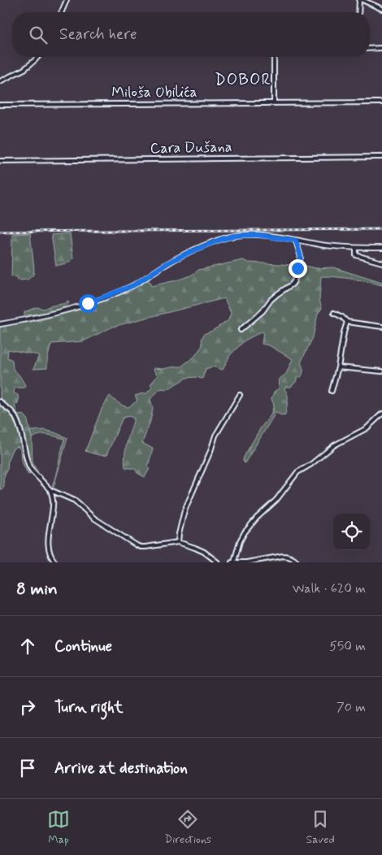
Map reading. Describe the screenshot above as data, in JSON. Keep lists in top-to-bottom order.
{
  "streets": {
    "street": ["Miloša Obilića", "Cara Dušana"]
  },
  "districts": ["DOBOR"],
  "page": {
    "search": "Search here",
    "heading": ["8 min", "Walk · 620 m"],
    "list": [
      ["Continue", "550 m"],
      ["Turn right", "70 m"],
      "Arrive at destination"
    ],
    "nav": ["Map", "Directions", "Saved"]
  }
}
